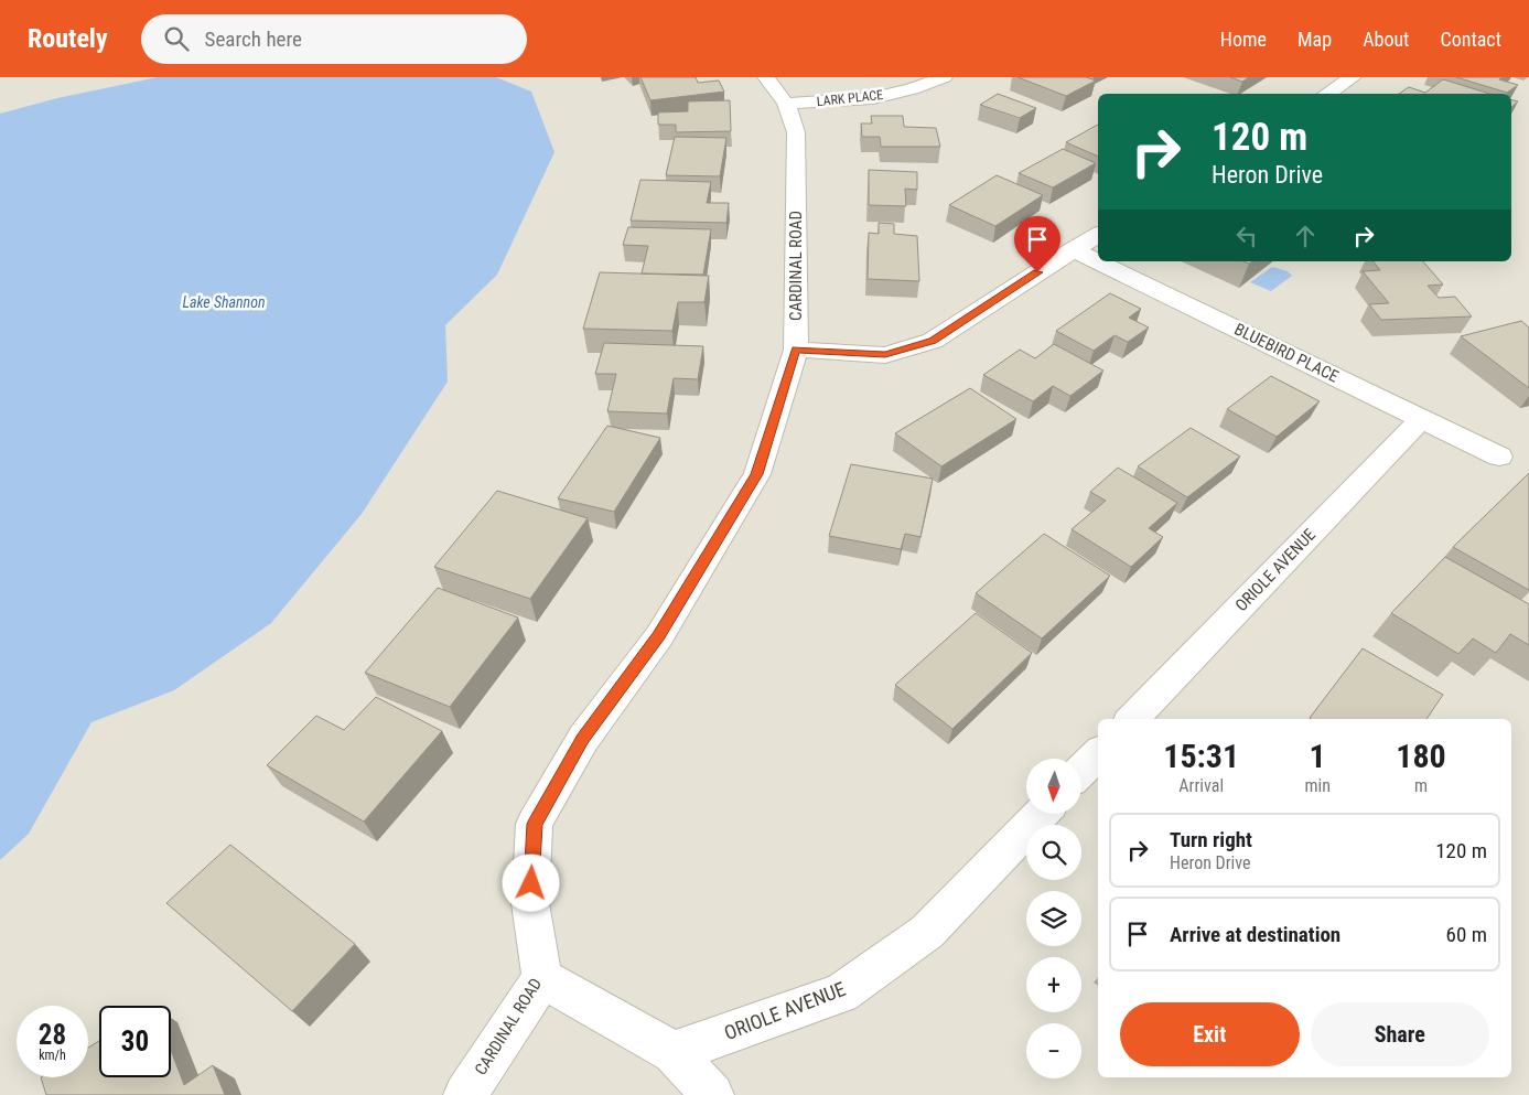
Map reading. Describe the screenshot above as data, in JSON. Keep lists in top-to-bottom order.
{
  "streets": {
    "street": [
      "LARK PLACE",
      "CARDINAL ROAD",
      "BLUEBIRD PLACE",
      "ORIOLE AVENUE"
    ]
  },
  "crossings": [
    ["LARK PLACE", "CARDINAL ROAD"],
    ["BLUEBIRD PLACE", "ORIOLE AVENUE"]
  ],
  "water": ["Lake Shannon"],
  "north": "bottom",
  "page": {
    "header": "Routely",
    "search": "Search here",
    "nav": [
      "Home",
      "Map",
      "About",
      "Contact"
    ],
    "turn": ["120 m", "Heron Drive"],
    "eta": [
      "15:31",
      "Arrival",
      "1",
      "min",
      "180",
      "m"
    ],
    "map_buttons": ["+", "−"],
    "list": [
      {
        "name": "Turn right",
        "note": "Heron Drive",
        "value": "120 m"
      },
      {
        "name": "Arrive at destination",
        "value": "60 m"
      }
    ],
    "buttons": ["Exit", "Share"],
    "speed": "28 km/h",
    "limit": "30"
  }
}
